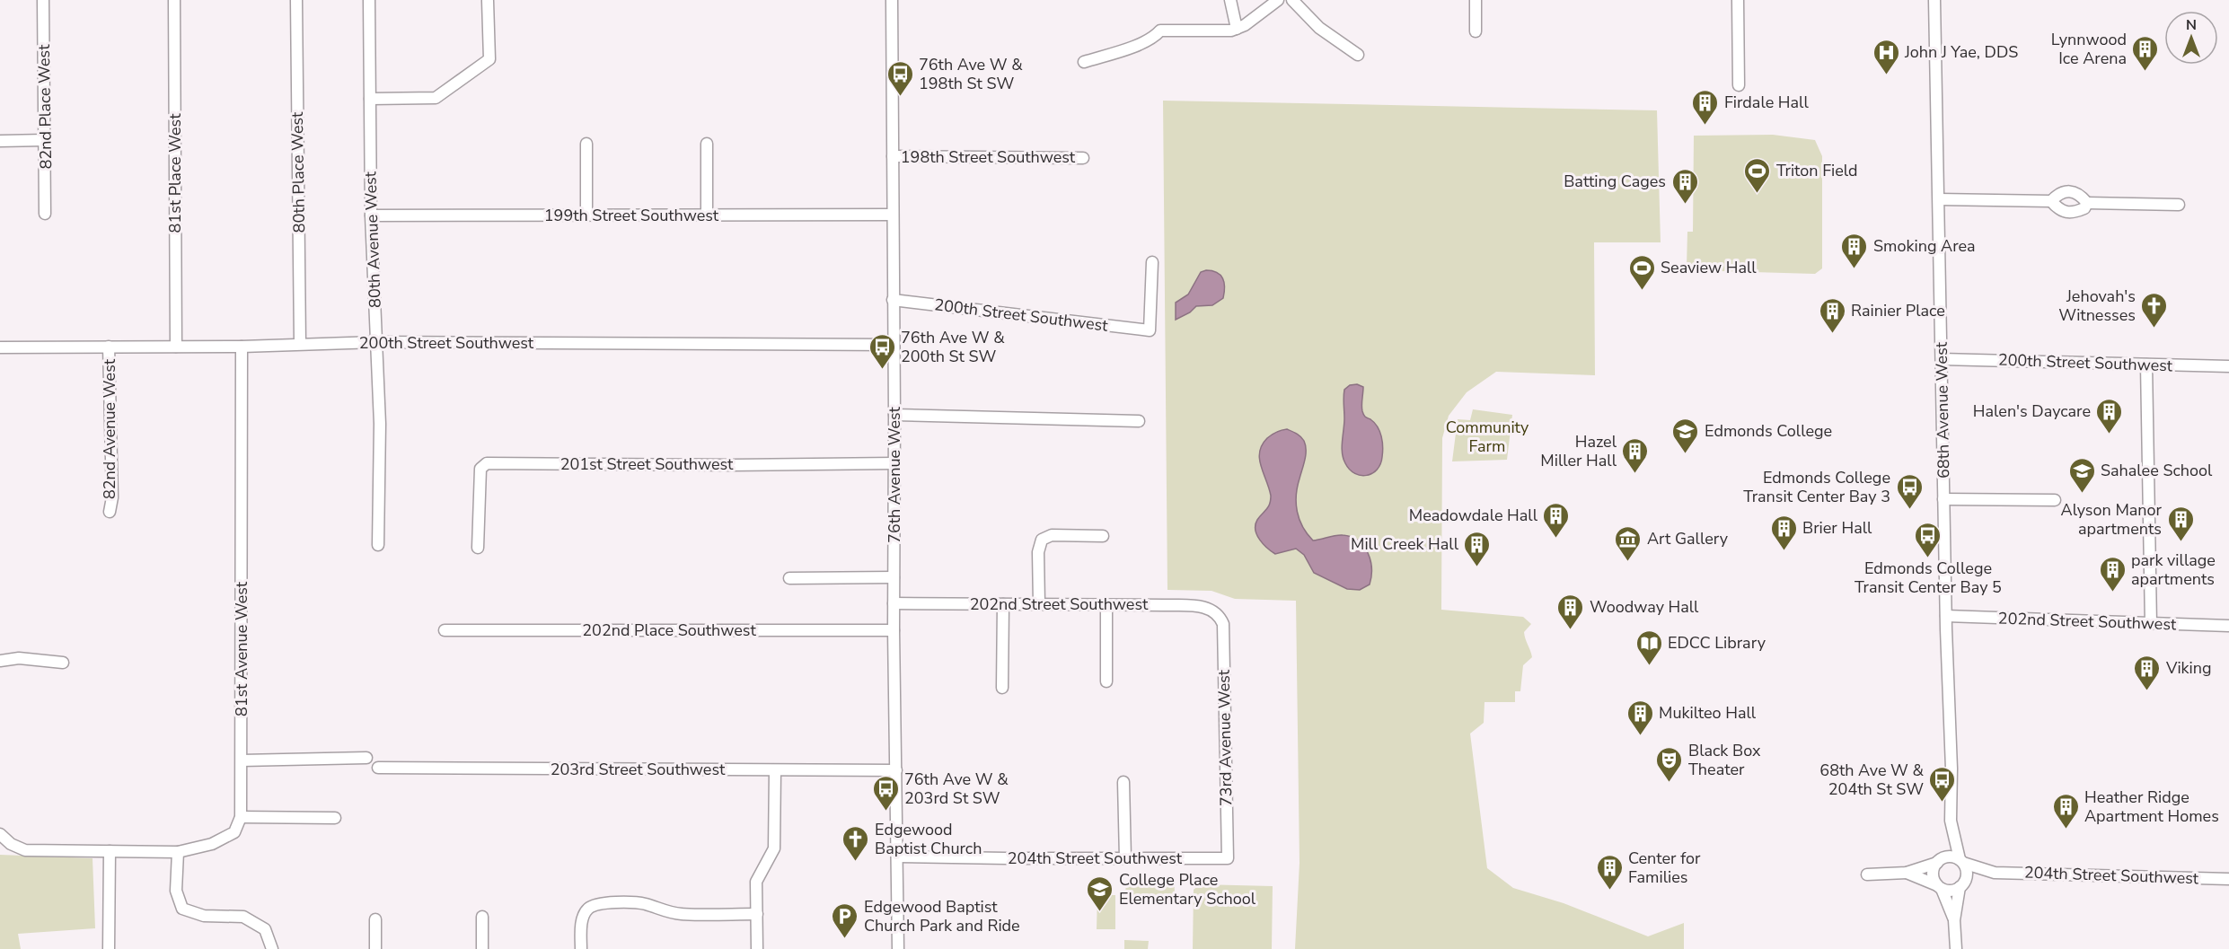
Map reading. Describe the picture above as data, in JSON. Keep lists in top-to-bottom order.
{
  "streets": {
    "street": [
      "82nd Place West",
      "198th Street Southwest",
      "80th Place West",
      "81st Place West",
      "199th Street Southwest",
      "80th Avenue West",
      "200th Street Southwest",
      "68th Avenue West",
      "82nd Avenue West",
      "201st Street Southwest",
      "76th Avenue West",
      "202nd Street Southwest",
      "202nd Place Southwest",
      "81st Avenue West",
      "73rd Avenue West",
      "203rd Street Southwest",
      "204th Street Southwest"
    ]
  },
  "crossings": [
    ["198th Street Southwest", "76th Avenue West"],
    ["80th Place West", "200th Street Southwest"],
    ["81st Place West", "200th Street Southwest"],
    ["199th Street Southwest", "80th Avenue West"],
    ["199th Street Southwest", "76th Avenue West"],
    ["80th Avenue West", "200th Street Southwest"],
    ["200th Street Southwest", "68th Avenue West"],
    ["200th Street Southwest", "82nd Avenue West"],
    ["200th Street Southwest", "76th Avenue West"],
    ["200th Street Southwest", "81st Avenue West"],
    ["68th Avenue West", "202nd Street Southwest"],
    ["68th Avenue West", "204th Street Southwest"],
    ["201st Street Southwest", "76th Avenue West"],
    ["76th Avenue West", "202nd Street Southwest"],
    ["76th Avenue West", "202nd Place Southwest"],
    ["76th Avenue West", "203rd Street Southwest"],
    ["76th Avenue West", "204th Street Southwest"],
    ["202nd Street Southwest", "73rd Avenue West"],
    ["73rd Avenue West", "204th Street Southwest"]
  ],
  "parks": ["Community Farm"],
  "places": {
    "building": [
      "Lynnwood Ice Arena",
      "Firdale Hall",
      "Batting Cages",
      "Smoking Area",
      "Rainier Place",
      "Halen's Daycare",
      "Hazel Miller Hall",
      "Meadowdale Hall",
      "Alyson Manor apartments",
      "Brier Hall",
      "Mill Creek Hall",
      "park village apartments",
      "Woodway Hall",
      "Viking",
      "Mukilteo Hall",
      "Heather Ridge Apartment Homes",
      "Center for Families"
    ],
    "hospital": ["John J Yae, DDS"],
    "bus stop": [
      "76th Ave W & 198th St SW",
      "76th Ave W & 200th St SW",
      "Edmonds College Transit Center Bay 3",
      "Edmonds College Transit Center Bay 5",
      "68th Ave W & 204th St SW",
      "76th Ave W & 203rd St SW"
    ],
    "sports": ["Triton Field", "Seaview Hall"],
    "church": ["Jehovah's Witnesses", "Edgewood Baptist Church"],
    "school or university": ["Edmonds College", "Sahalee School", "College Place Elementary School"],
    "museum": ["Art Gallery"],
    "library": ["EDCC Library"],
    "theatre": ["Black Box Theater"],
    "parking": ["Edgewood Baptist Church Park and Ride"]
  },
  "north": "top"
}
